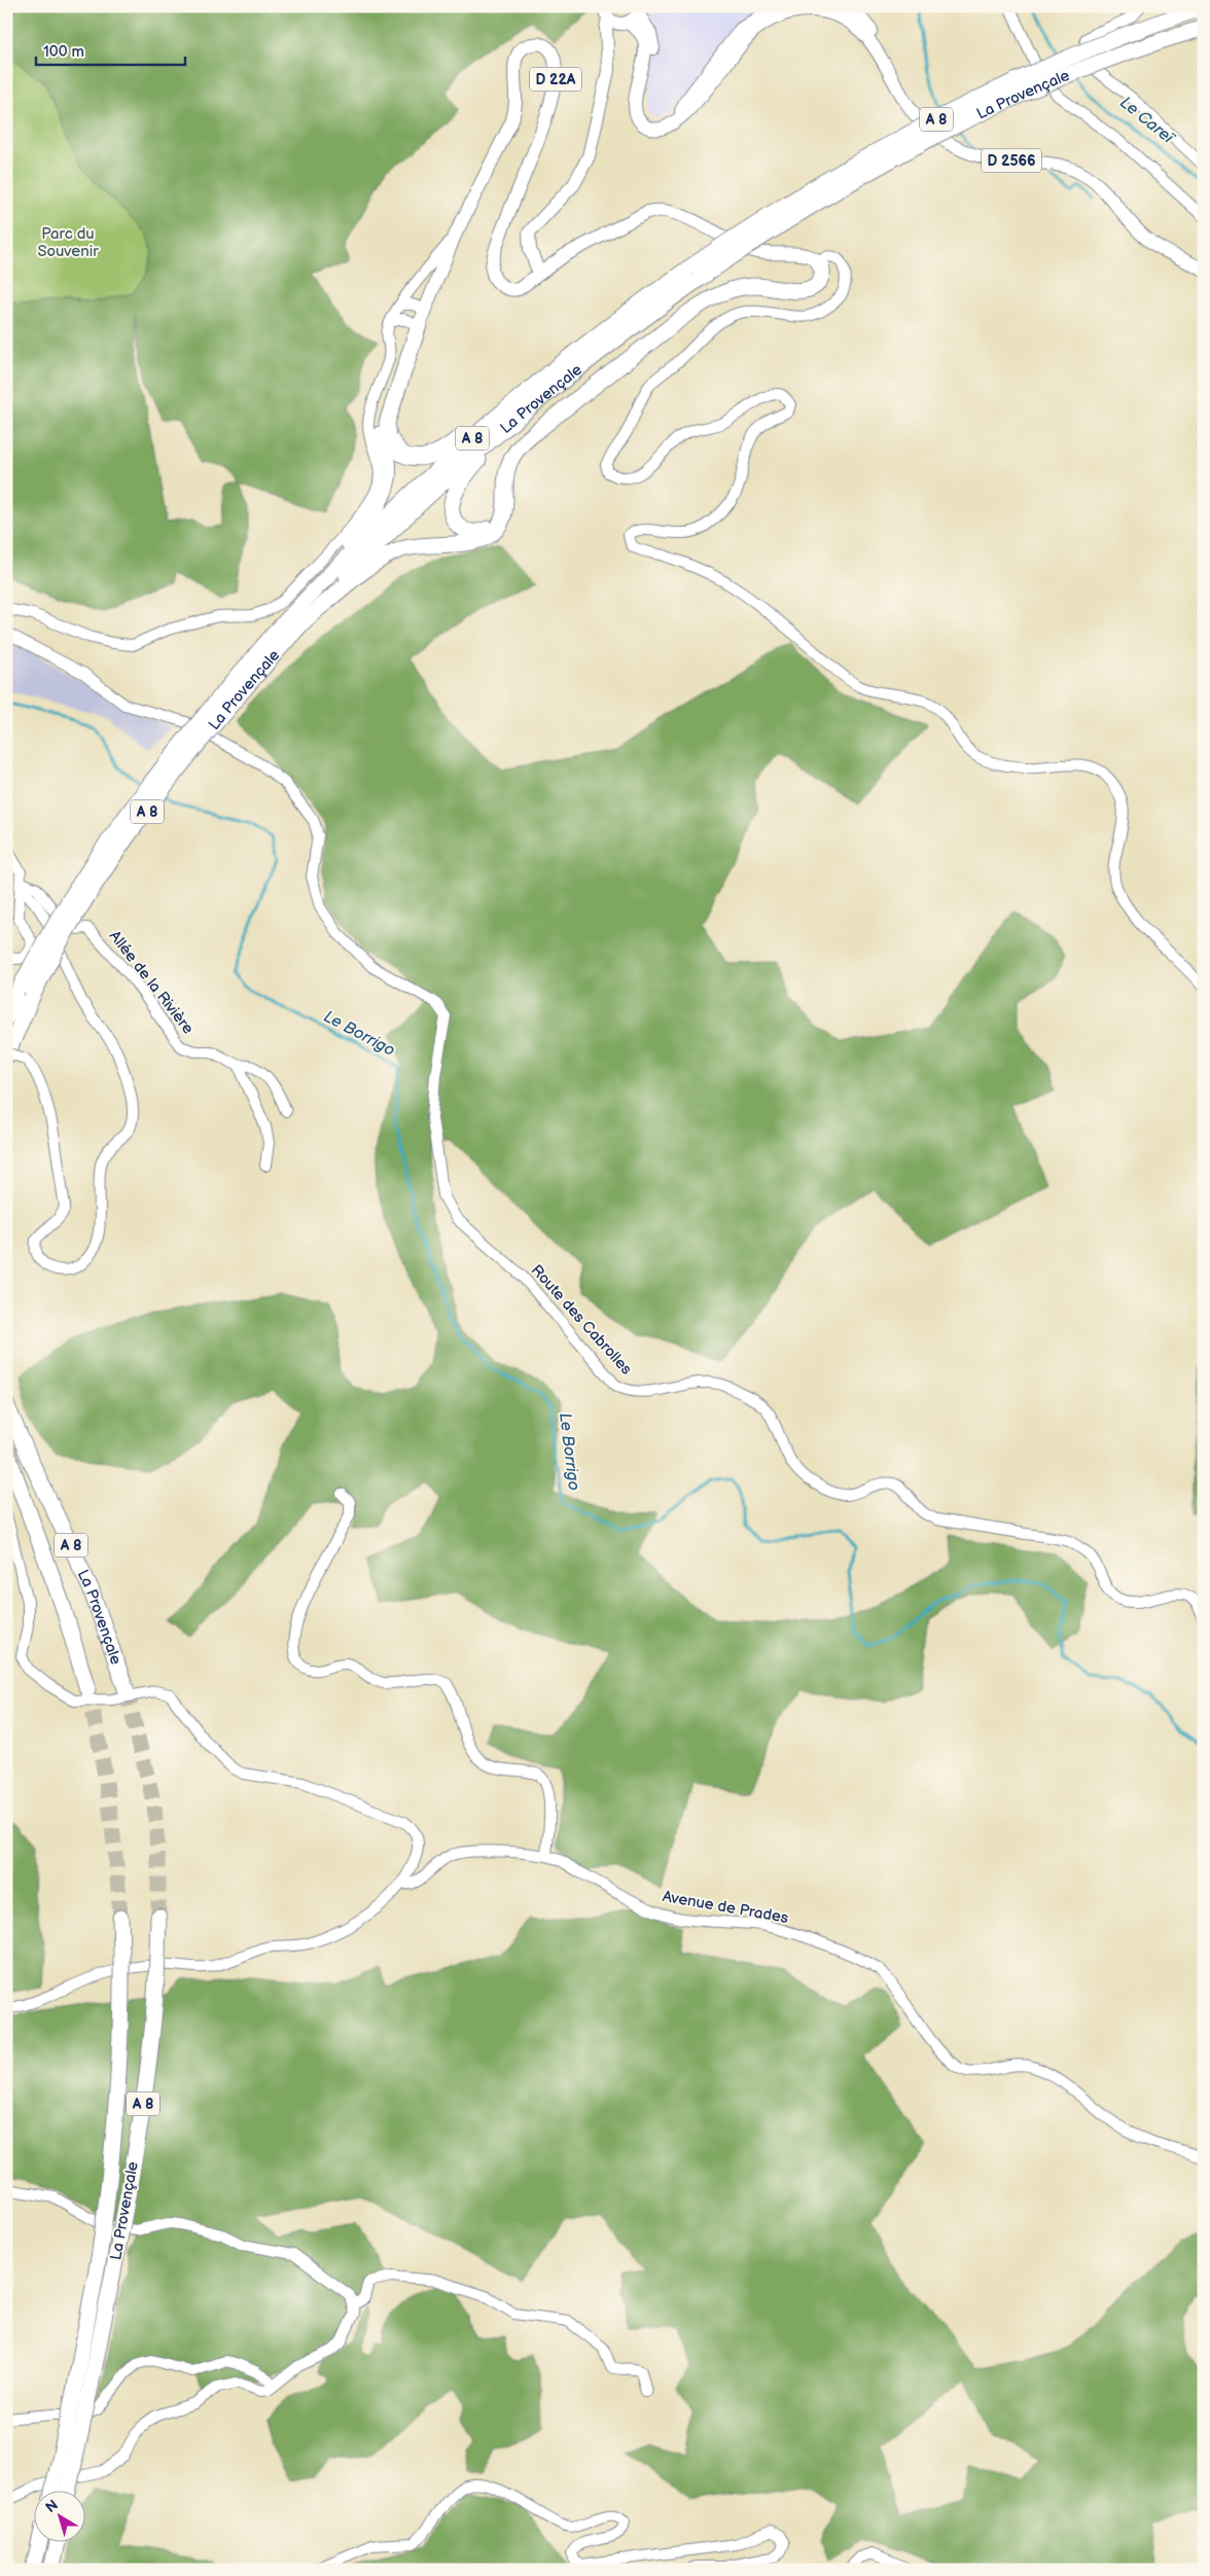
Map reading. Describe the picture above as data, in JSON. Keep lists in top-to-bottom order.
{
  "streets": {
    "highway": ["La Provençale", "A 8"],
    "main road": ["D 22A", "D 2566"],
    "street": ["Allée de la Rivière", "Route des Cabrolles", "Avenue de Prades"]
  },
  "water": ["Le Careï", "Le Borrigo"],
  "parks": ["Parc du Souvenir"],
  "scale_bar": "100 m",
  "north": "top left"
}
